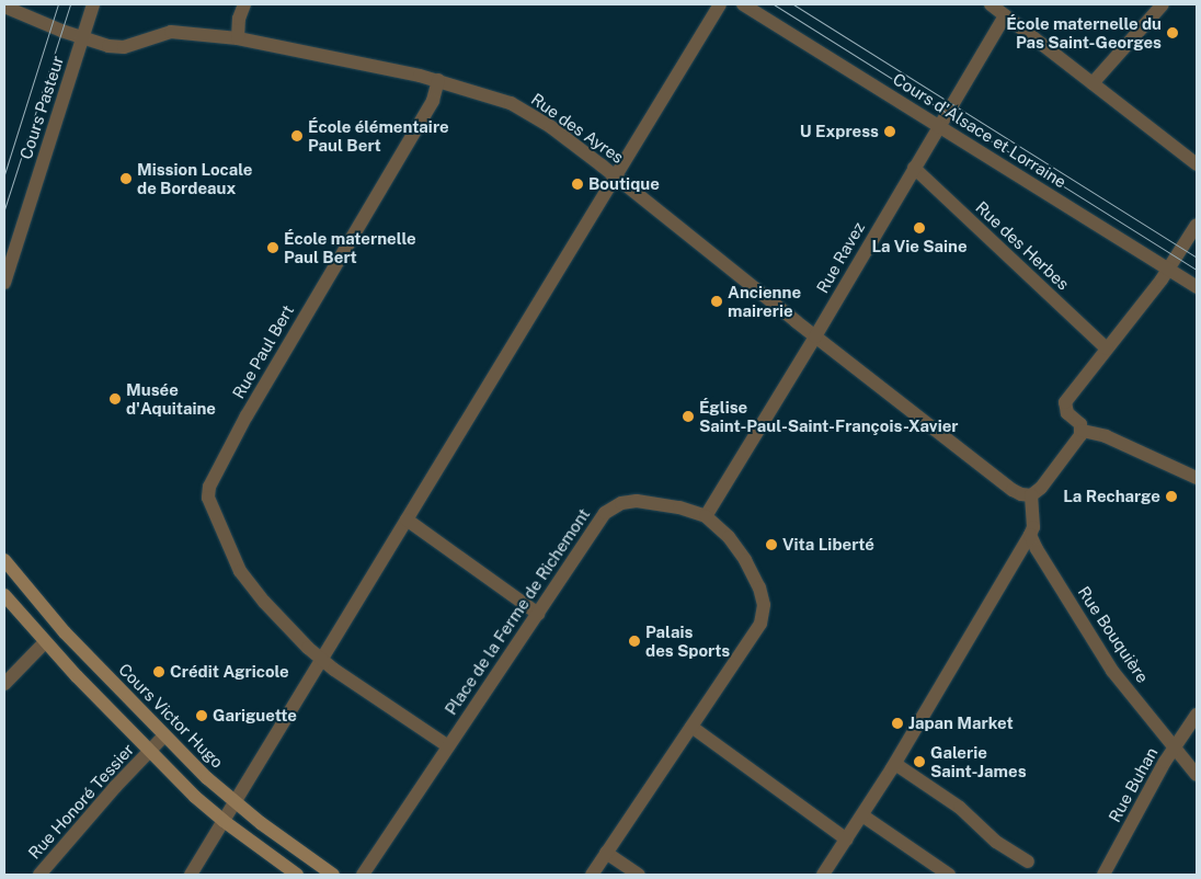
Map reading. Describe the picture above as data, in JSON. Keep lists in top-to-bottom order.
{
  "streets": {
    "main road": ["Cours Victor Hugo"],
    "street": [
      "Cours Pasteur",
      "Rue des Ayres",
      "Cours d'Alsace et Lorraine",
      "Rue des Herbes",
      "Rue Ravez",
      "Rue Paul Bert",
      "Place de la Ferme de Richemont",
      "Rue Bouquière",
      "Rue Buhan",
      "Rue Honoré Tessier"
    ]
  },
  "crossings": [
    ["Cours Pasteur", "Rue des Ayres"],
    ["Rue des Ayres", "Rue Ravez"],
    ["Rue des Ayres", "Rue Paul Bert"],
    ["Cours d'Alsace et Lorraine", "Rue Ravez"],
    ["Rue des Herbes", "Rue Ravez"],
    ["Rue Ravez", "Place de la Ferme de Richemont"],
    ["Rue Paul Bert", "Place de la Ferme de Richemont"],
    ["Rue Bouquière", "Rue Buhan"],
    ["Cours Victor Hugo", "Rue Honoré Tessier"]
  ],
  "places": [
    "École maternelle du Pas Saint-Georges",
    "U Express",
    "École élémentaire Paul Bert",
    "Mission Locale de Bordeaux",
    "Boutique",
    "La Vie Saine",
    "École maternelle Paul Bert",
    "Ancienne mairerie",
    "Musée d'Aquitaine",
    "Église Saint-Paul-Saint-François-Xavier",
    "La Recharge",
    "Vita Liberté",
    "Palais des Sports",
    "Crédit Agricole",
    "Gariguette",
    "Japan Market",
    "Galerie Saint-James"
  ]
}
